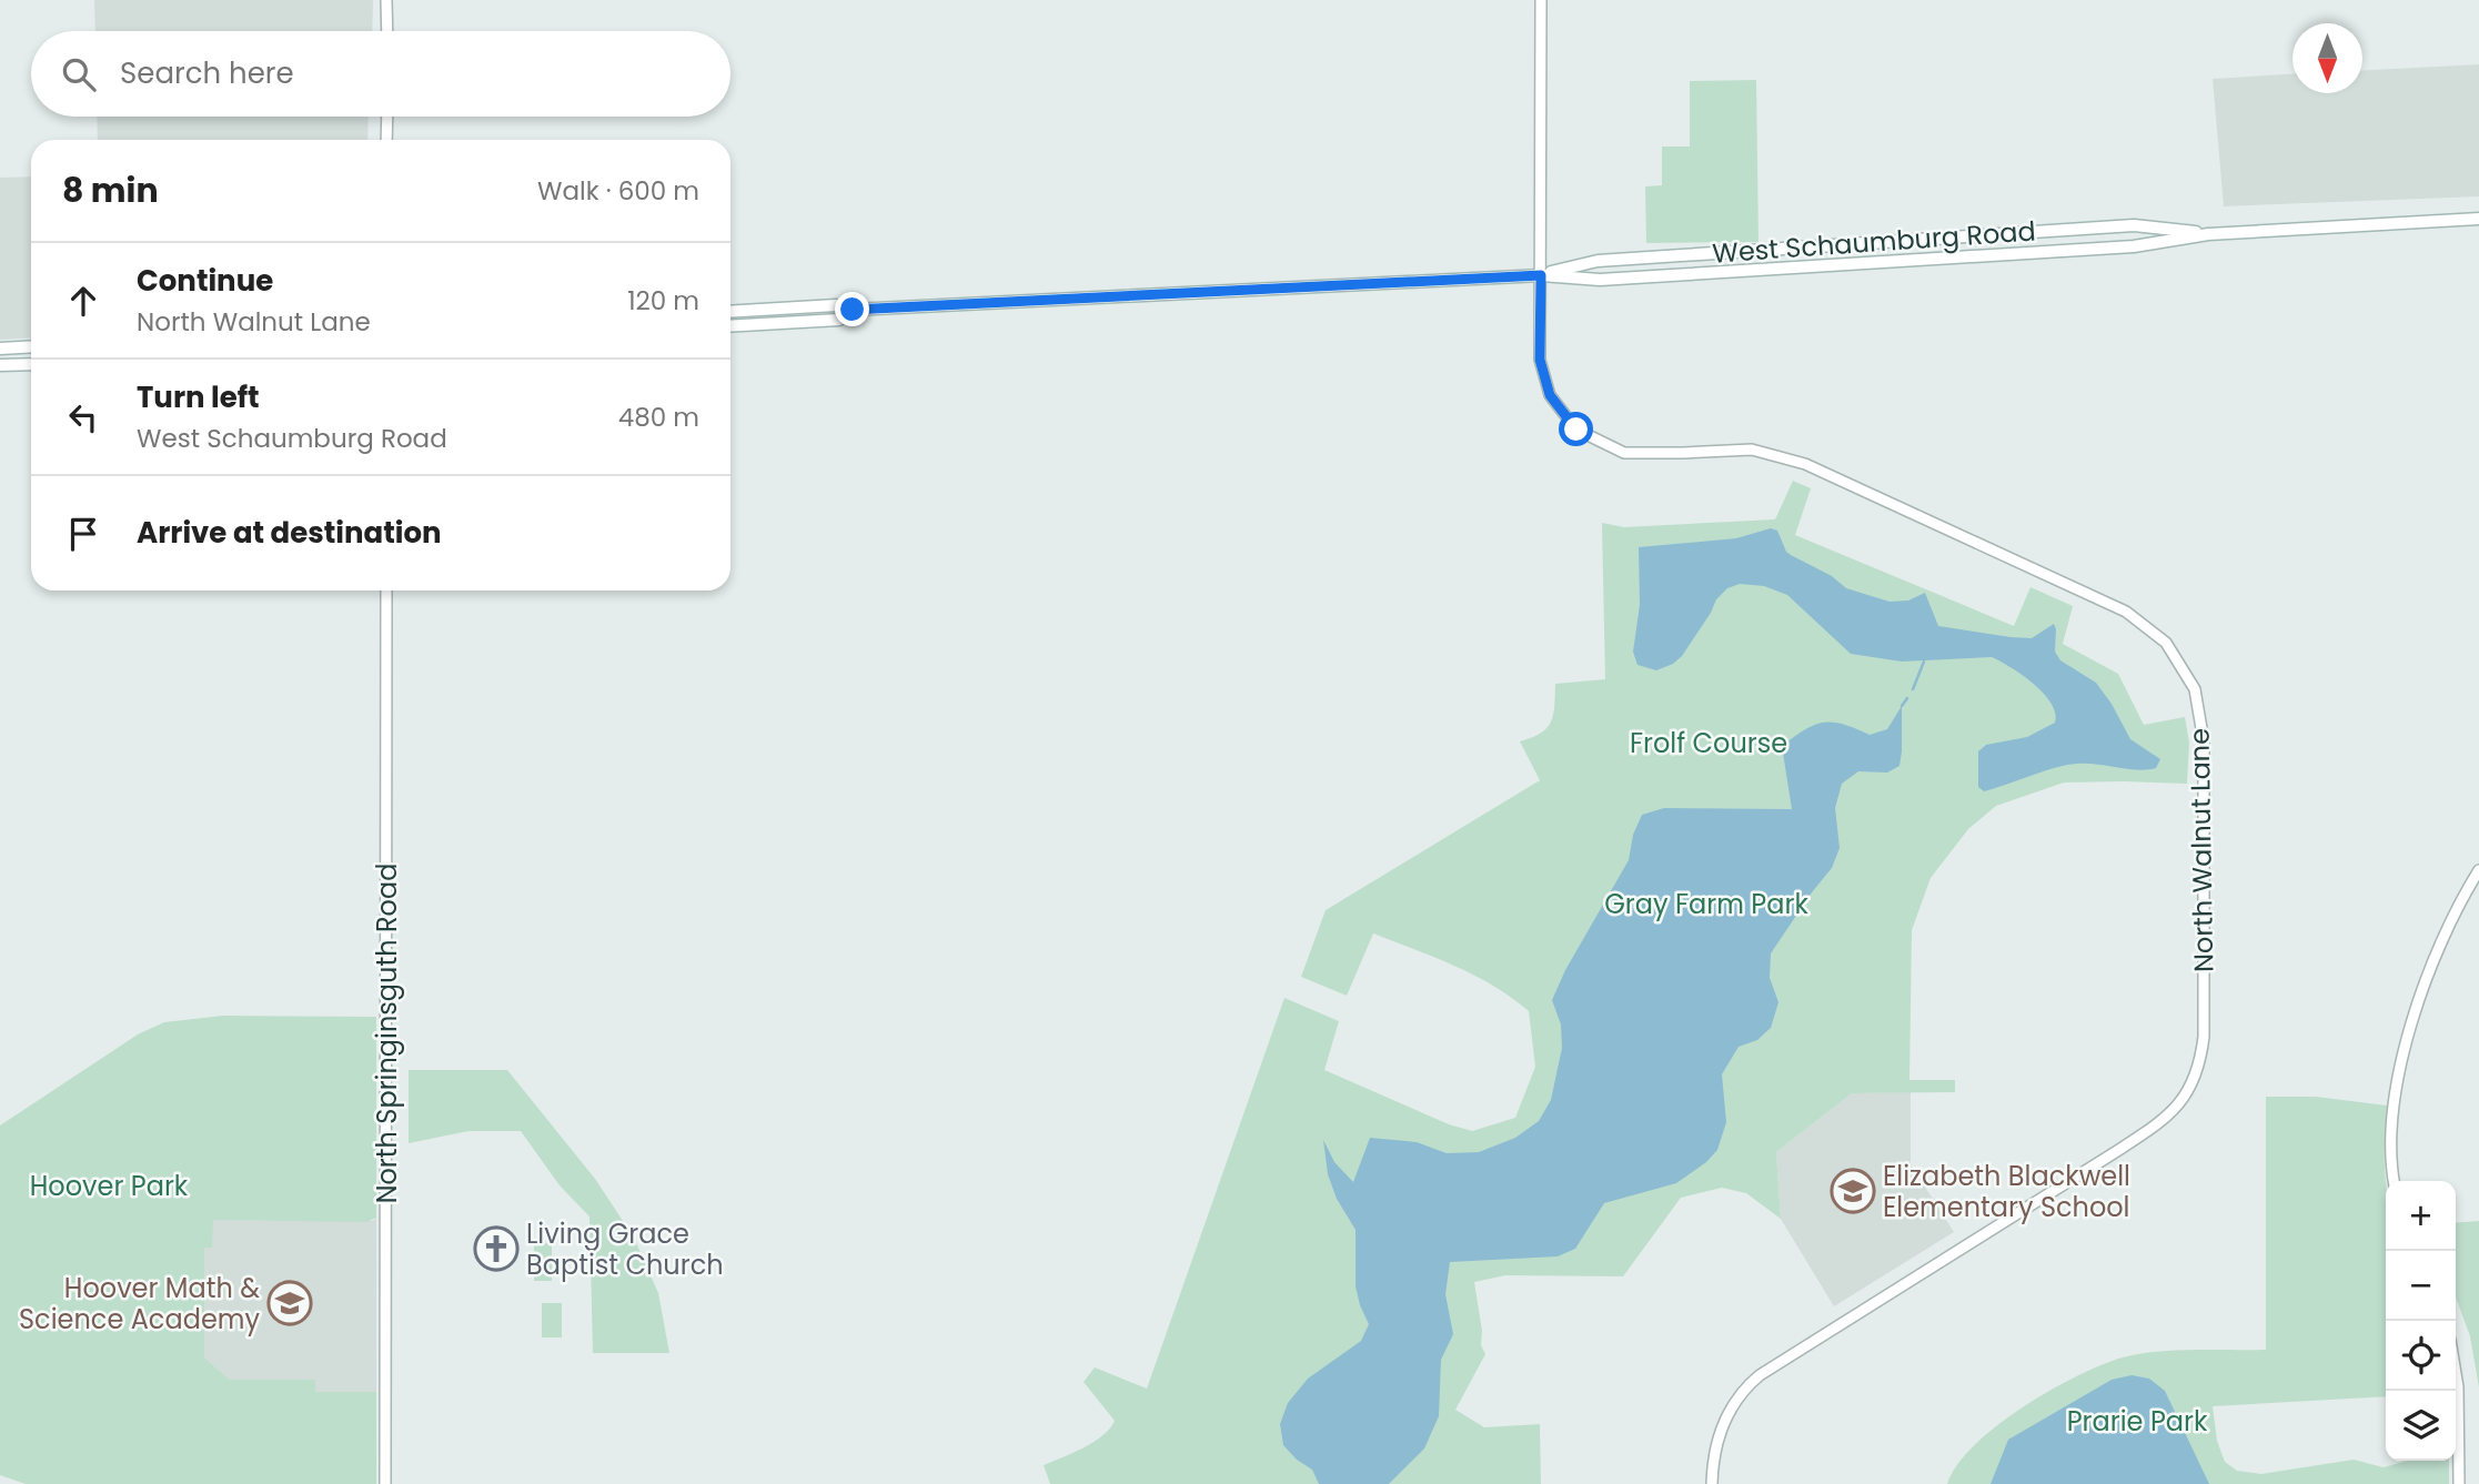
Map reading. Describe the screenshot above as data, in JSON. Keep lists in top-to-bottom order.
{
  "streets": {
    "main road": ["West Schaumburg Road"],
    "street": ["North Walnut Lane", "North Springinsguth Road"]
  },
  "crossings": [
    ["West Schaumburg Road", "North Walnut Lane"]
  ],
  "parks": [
    "Frolf Course",
    "Gray Farm Park",
    "Hoover Park",
    "Prarie Park"
  ],
  "places": {
    "school or university": ["Elizabeth Blackwell Elementary School", "Hoover Math & Science Academy"],
    "church": ["Living Grace Baptist Church"]
  },
  "north": "bottom",
  "page": {
    "search": "Search here",
    "heading": ["8 min", "Walk · 600 m"],
    "list": [
      ["Continue", "North Walnut Lane", "120 m"],
      ["Turn left", "West Schaumburg Road", "480 m"],
      "Arrive at destination"
    ],
    "map_buttons": ["+", "−"]
  }
}
